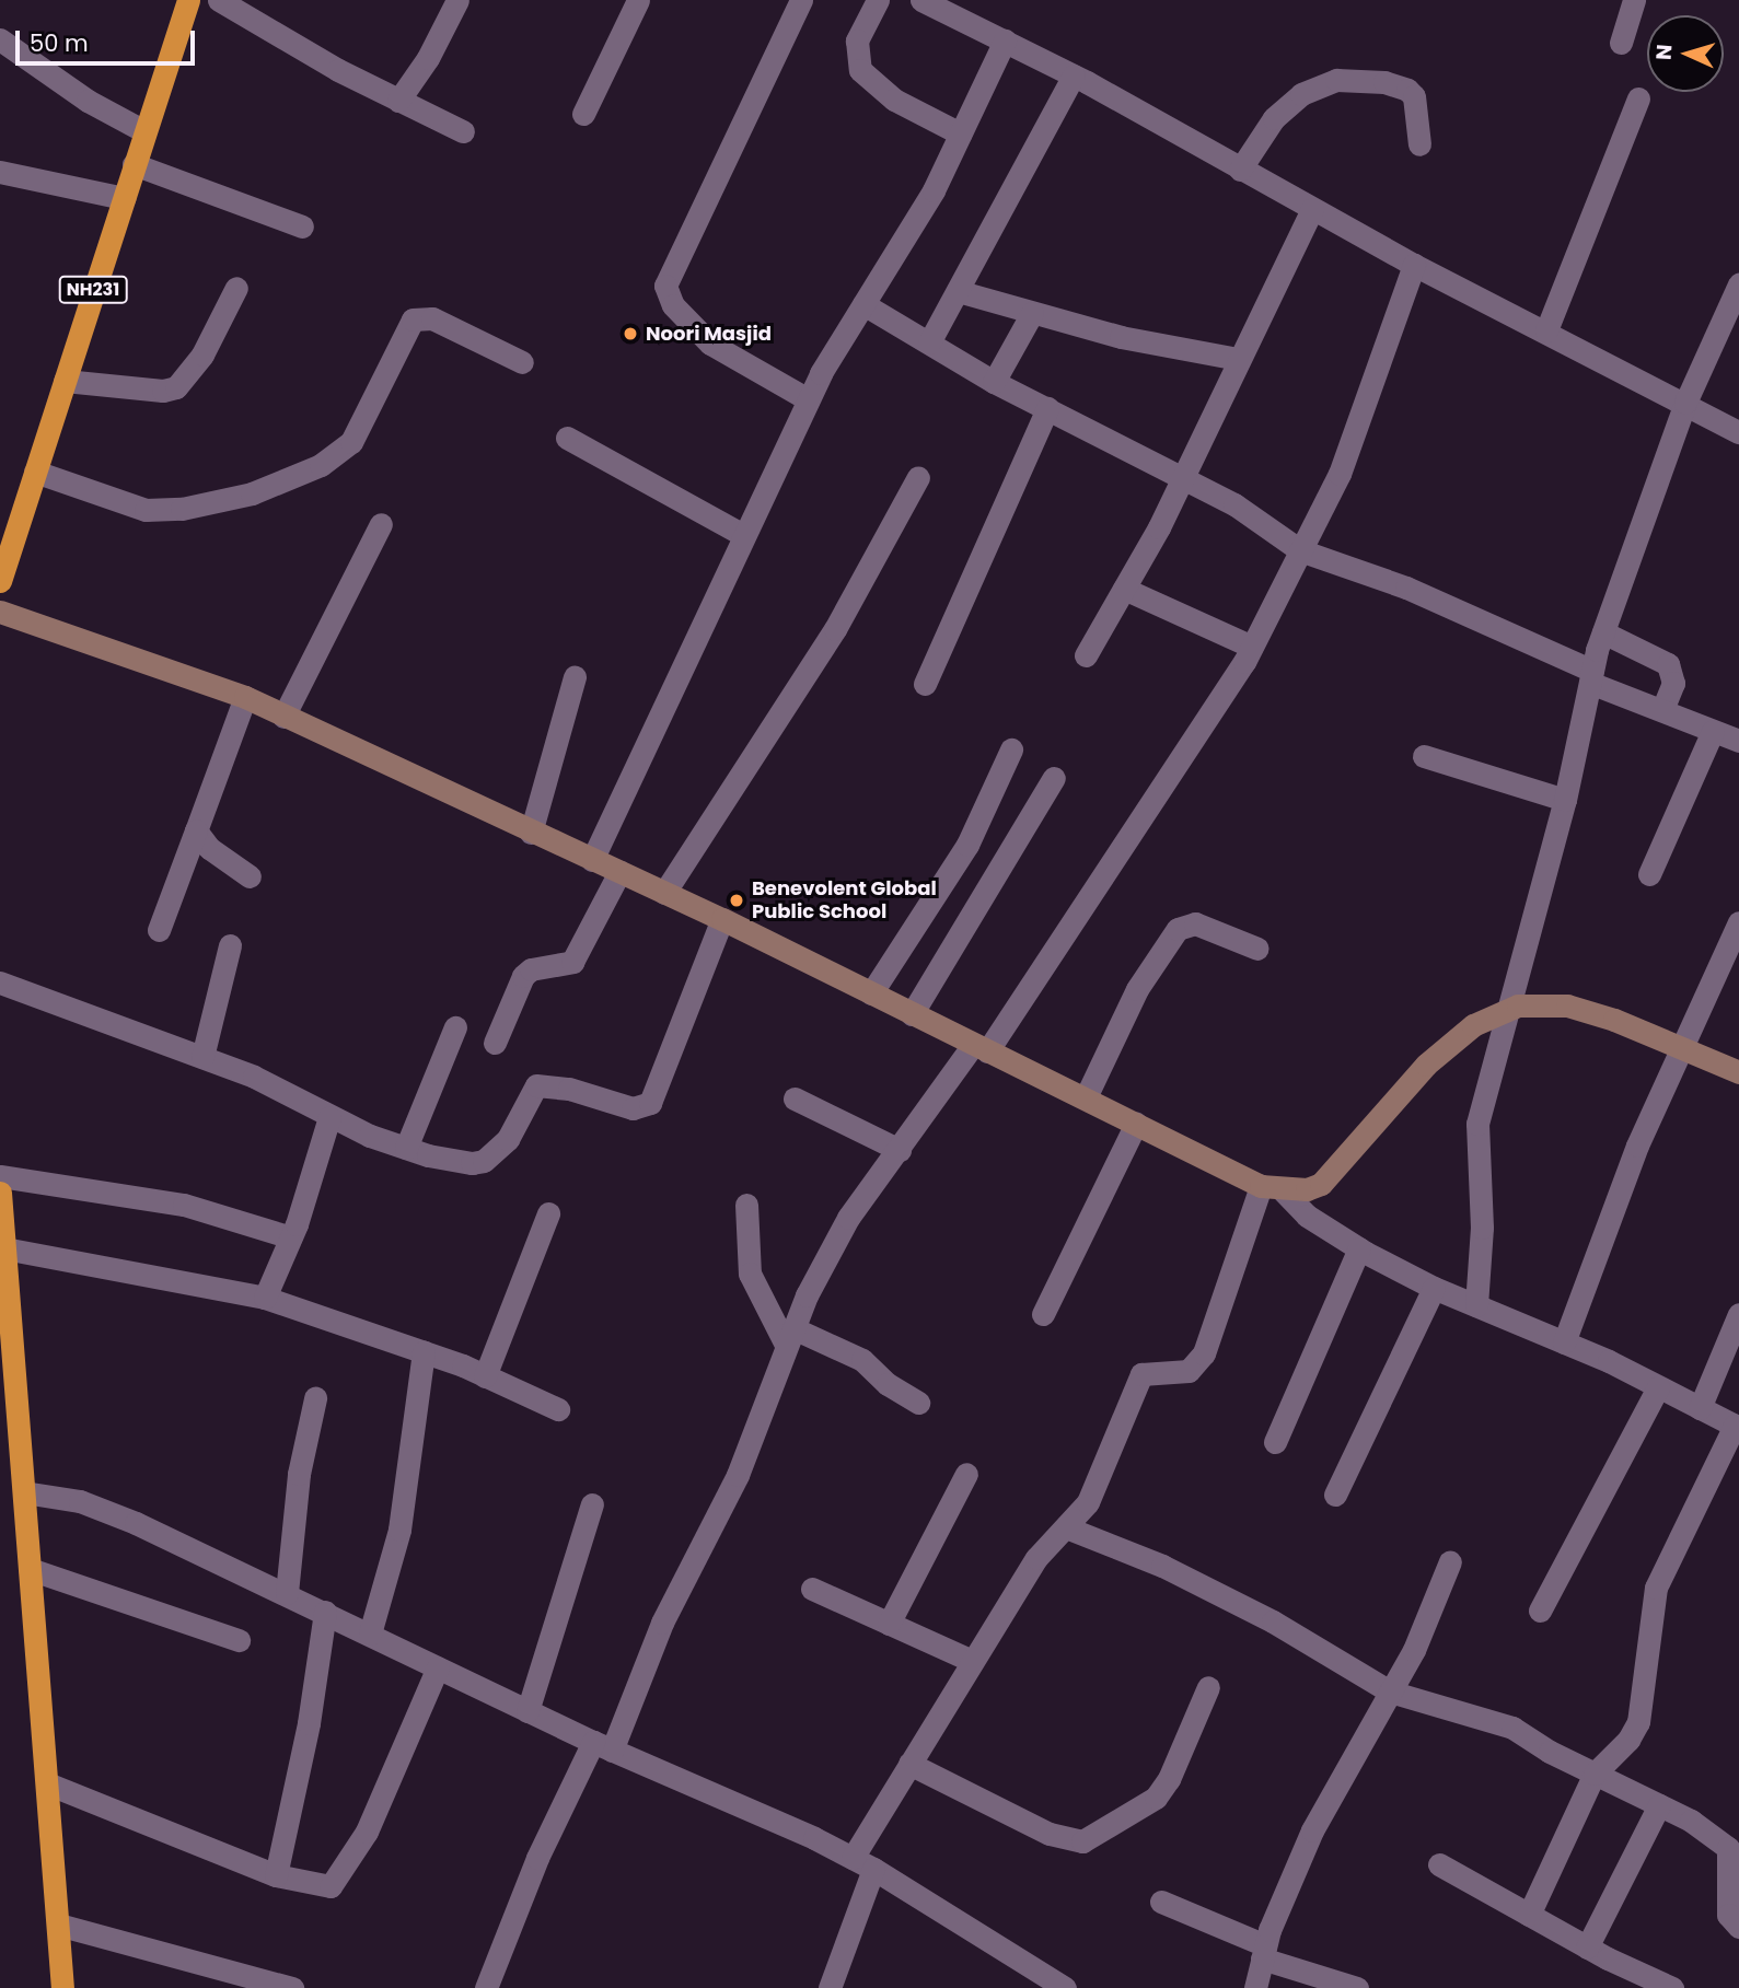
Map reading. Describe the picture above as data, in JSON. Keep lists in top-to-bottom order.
{
  "streets": {
    "highway": ["NH231"]
  },
  "places": ["Noori Masjid", "Benevolent Global Public School"],
  "scale_bar": "50 m",
  "north": "left"
}
